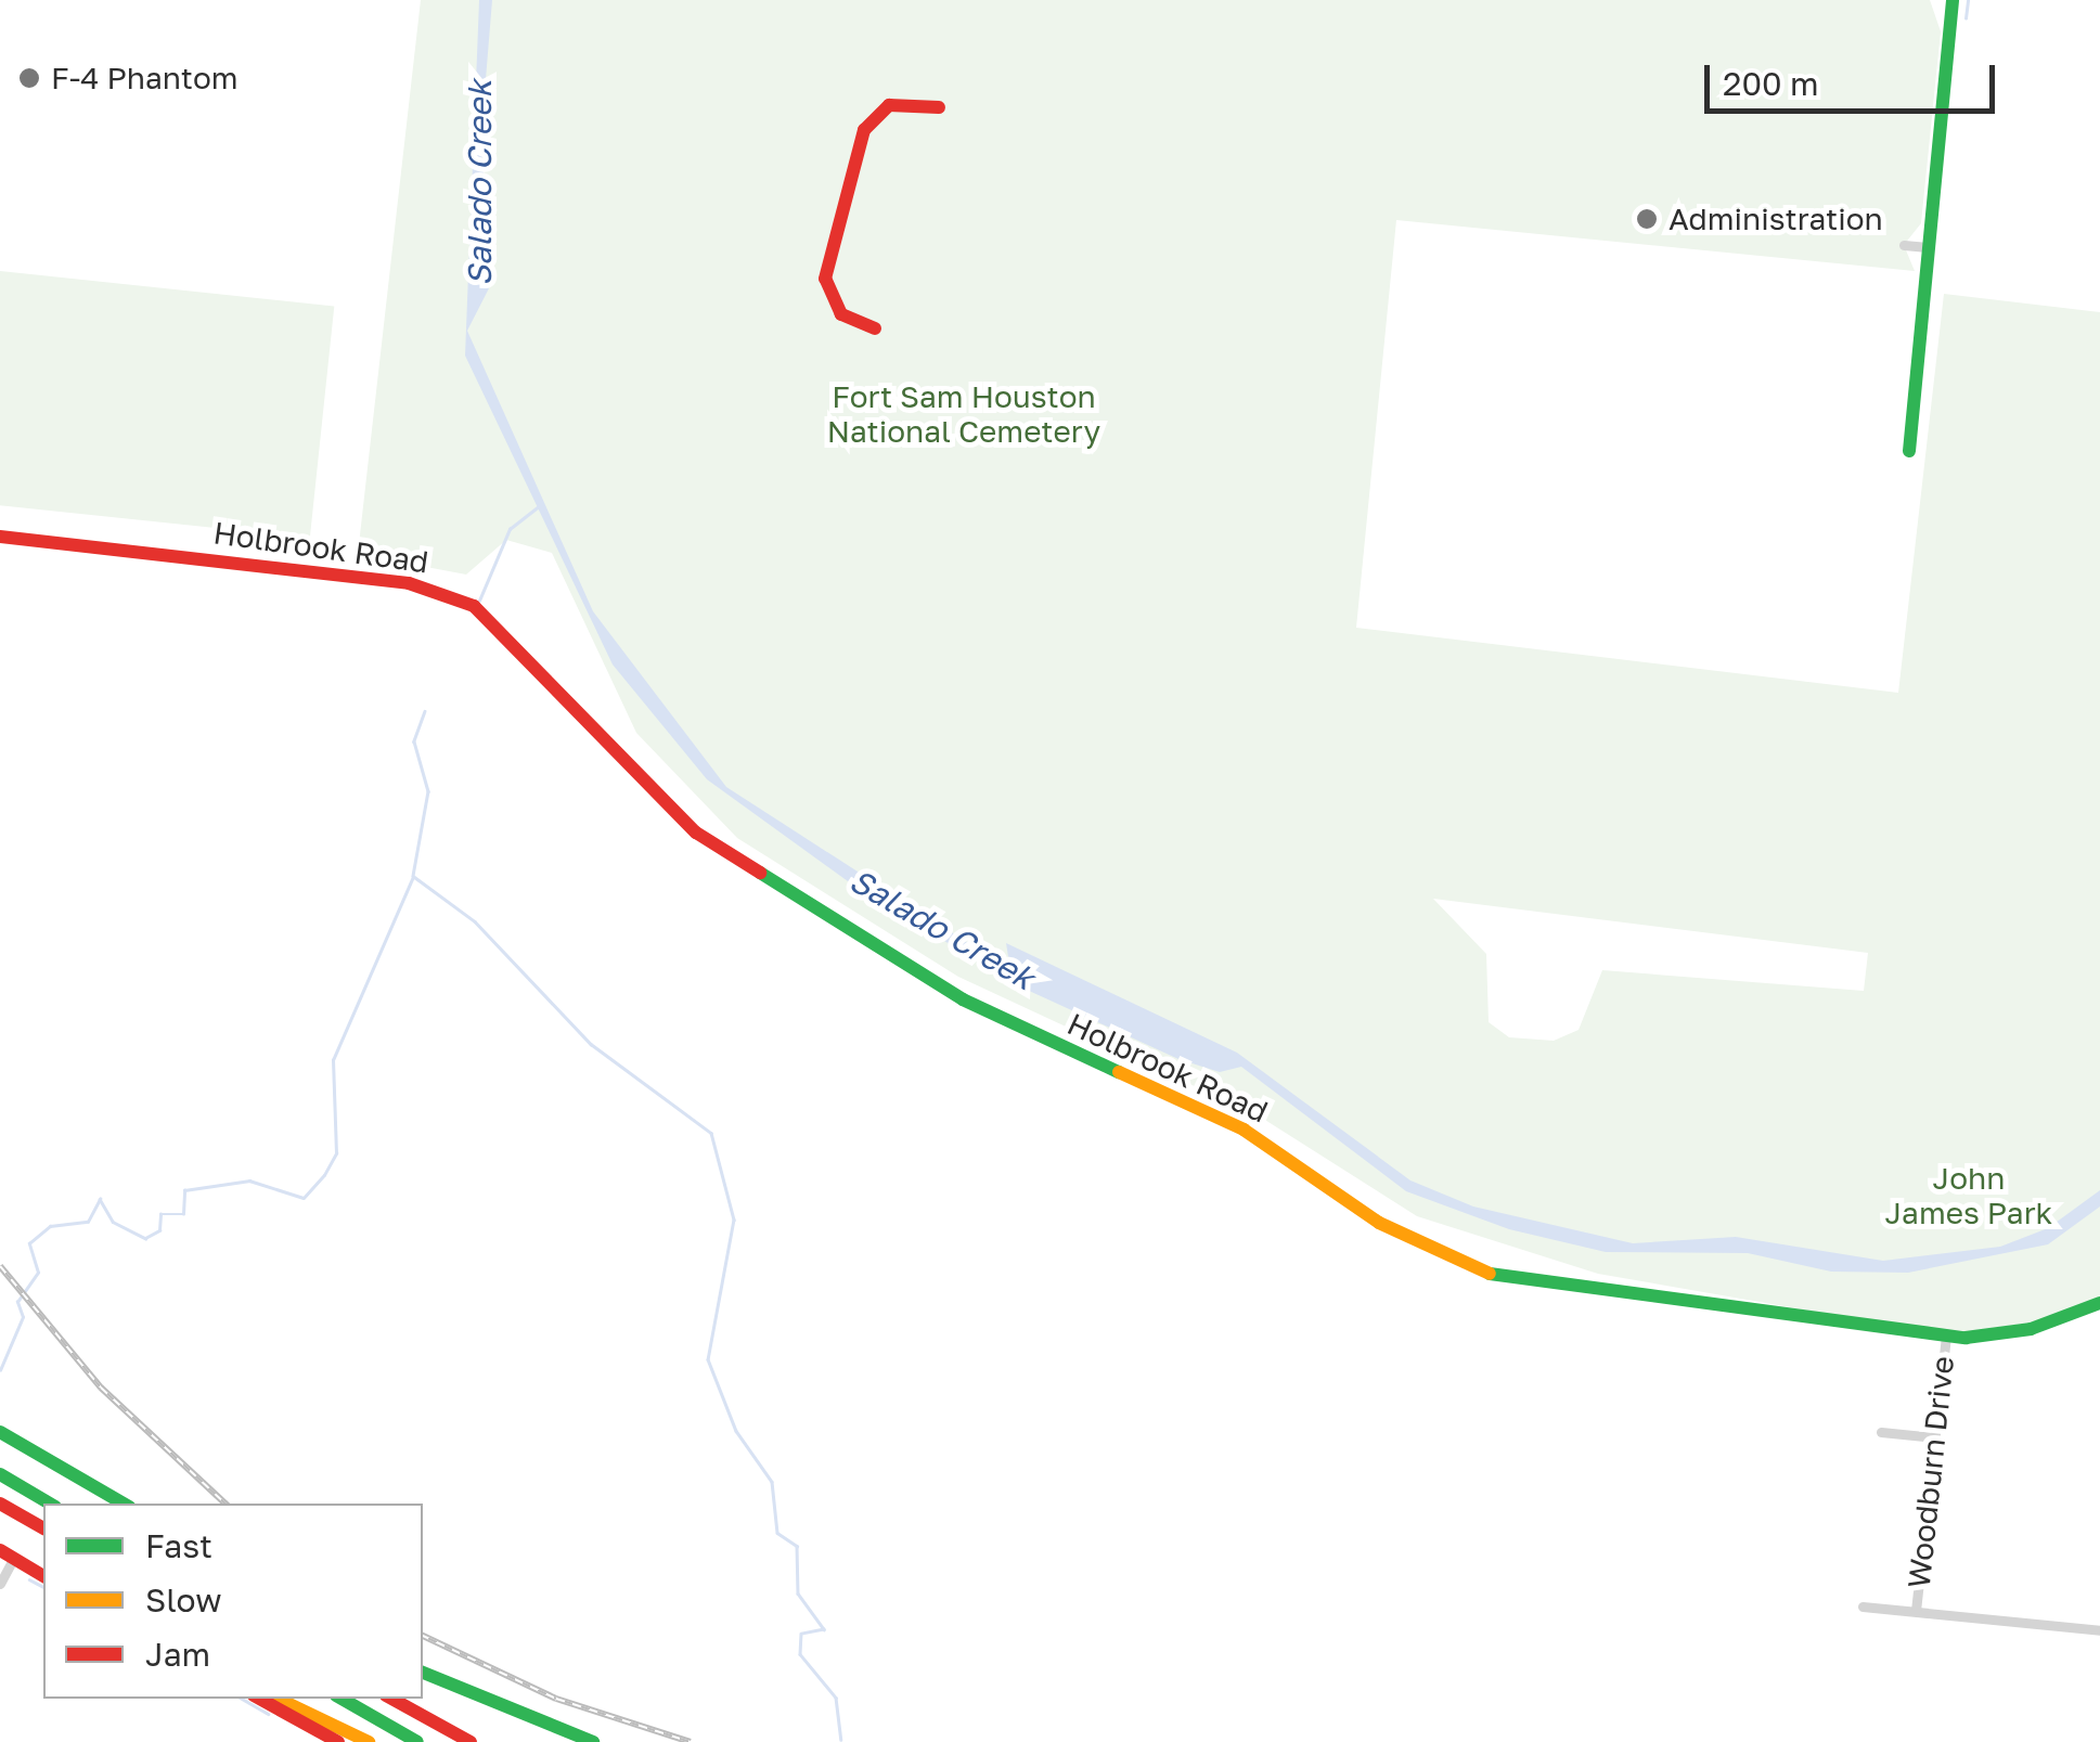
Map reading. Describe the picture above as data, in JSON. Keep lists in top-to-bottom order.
{
  "streets": {
    "main road": ["Holbrook Road"],
    "street": ["Woodburn Drive"]
  },
  "crossings": [
    ["Holbrook Road", "Woodburn Drive"]
  ],
  "water": ["Salado Creek"],
  "parks": ["Fort Sam Houston National Cemetery", "John James Park"],
  "places": ["F-4 Phantom", "Administration"],
  "legend": ["Fast", "Slow", "Jam"],
  "scale_bar": "200 m"
}
